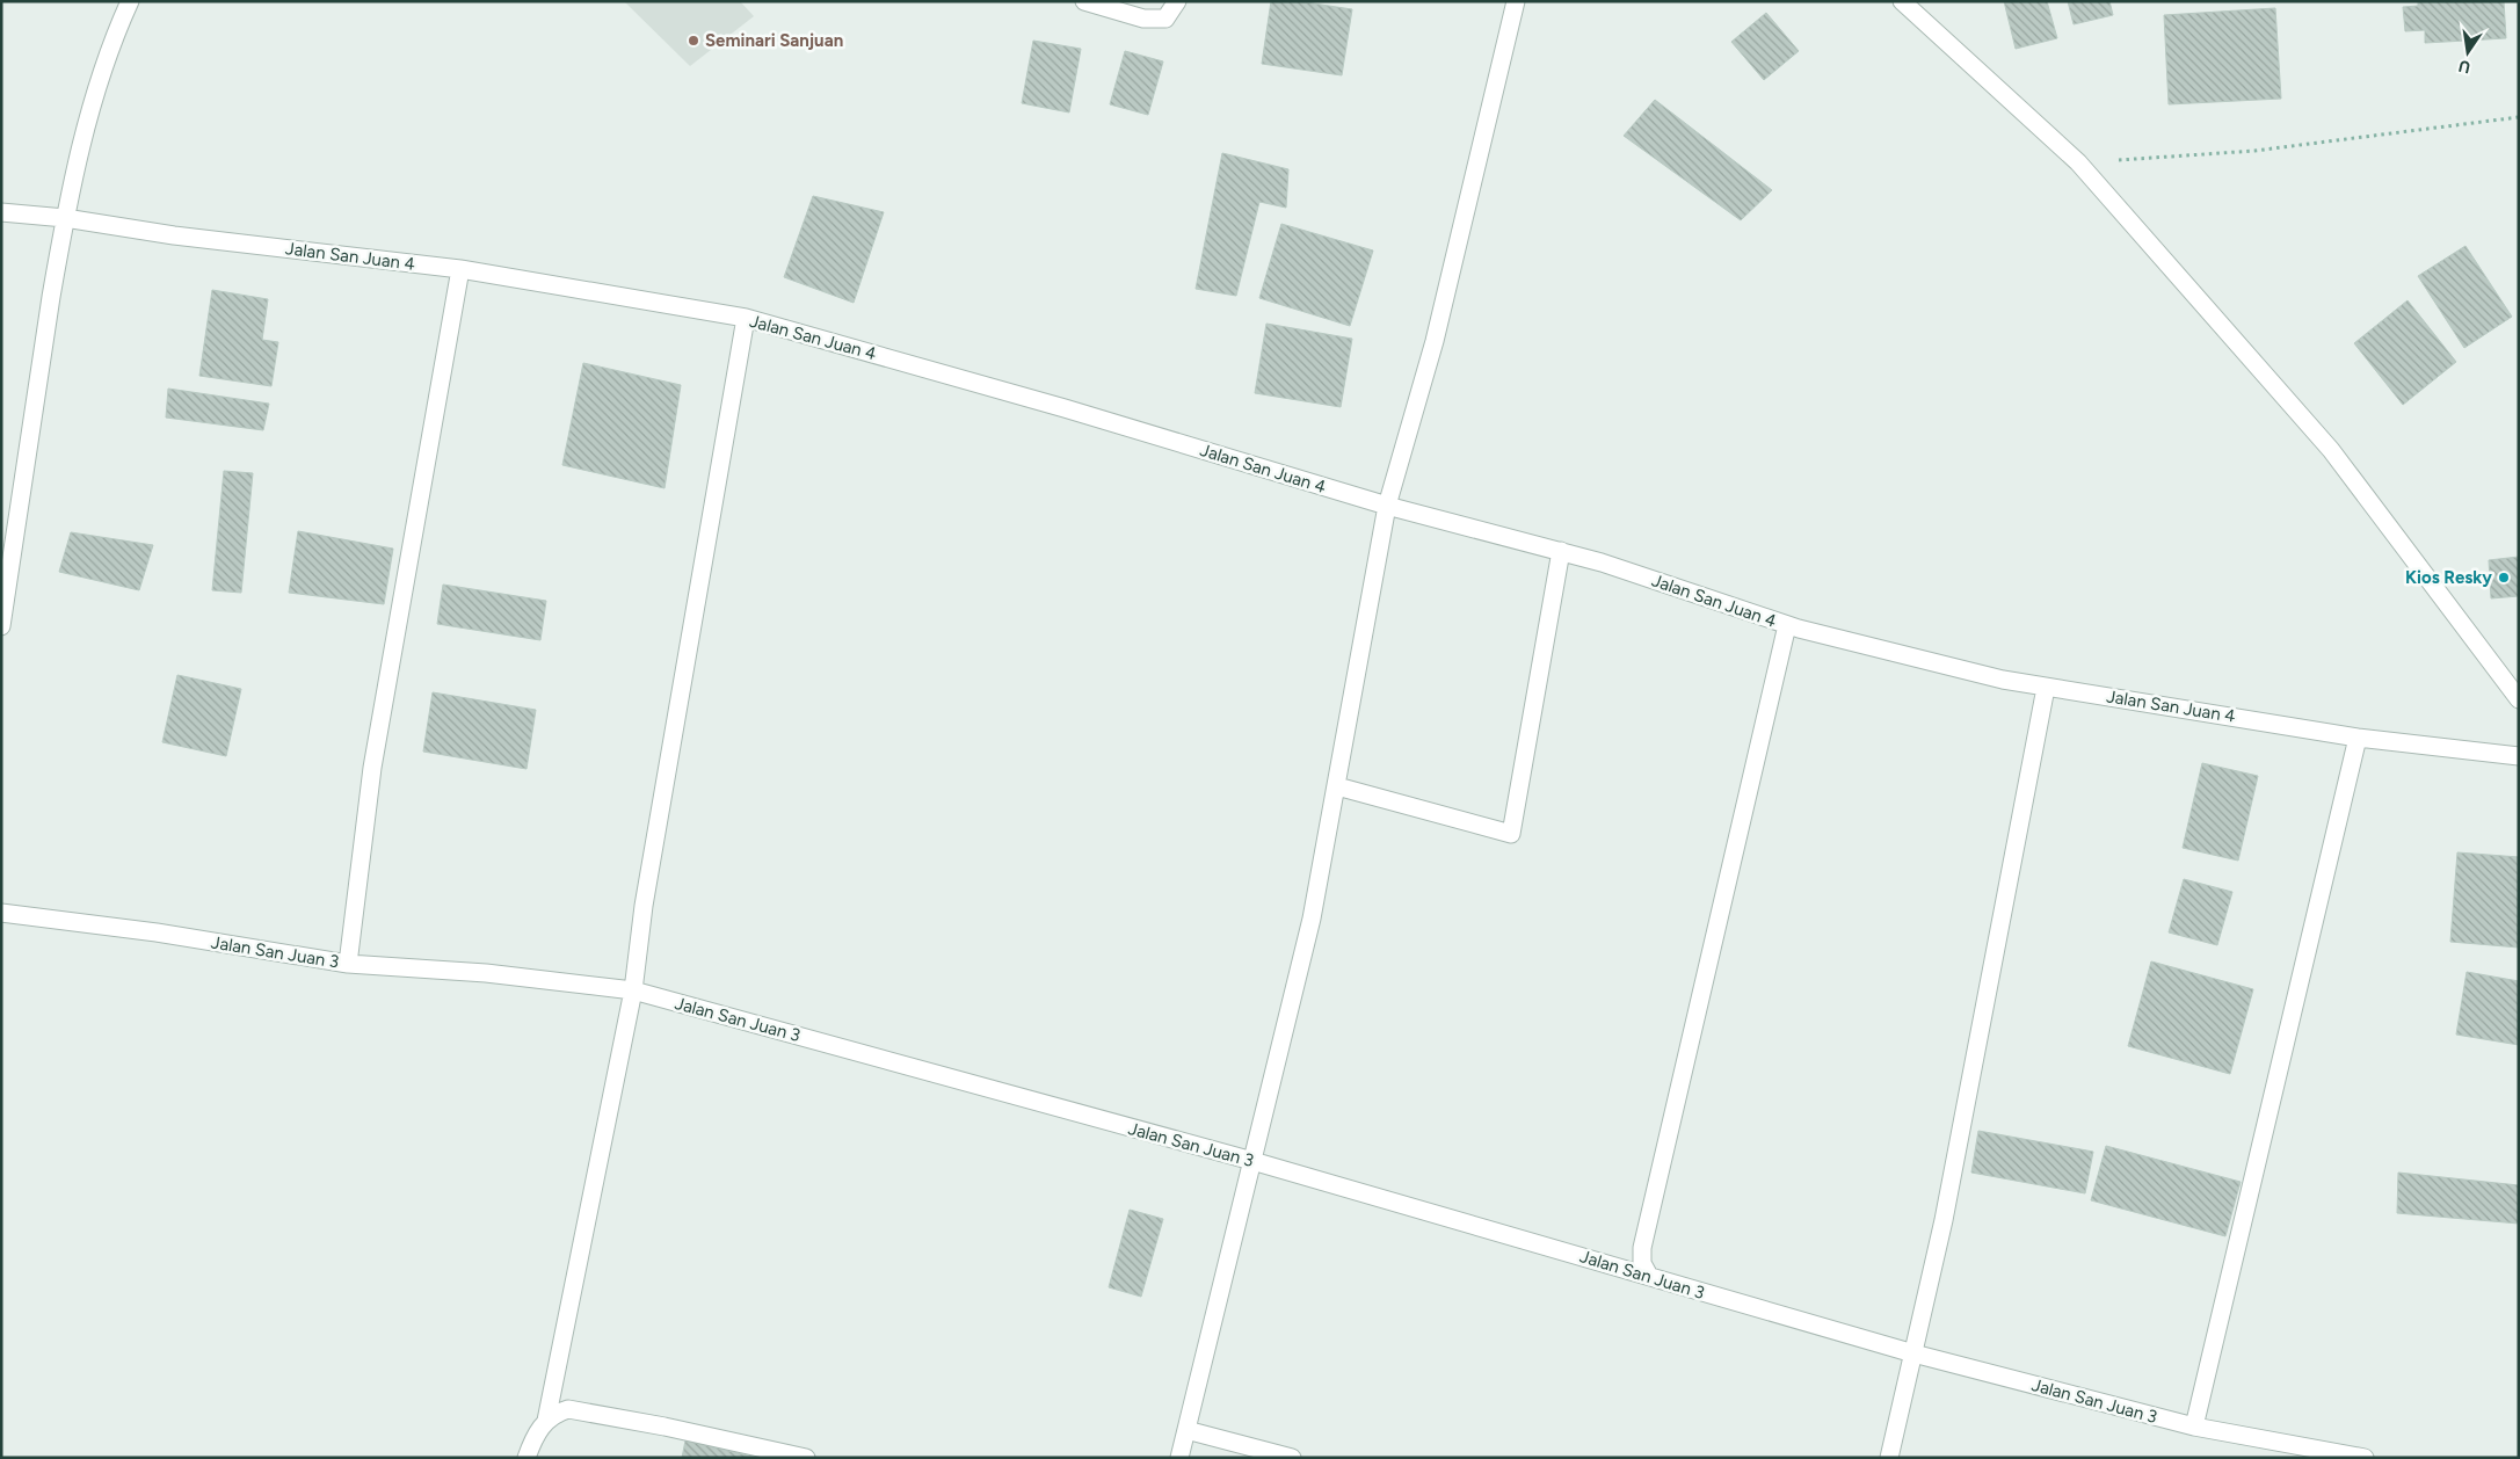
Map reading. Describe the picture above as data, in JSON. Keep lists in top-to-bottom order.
{
  "streets": {
    "street": ["Jalan San Juan 4", "Jalan San Juan 3"]
  },
  "places": ["Seminari Sanjuan", "Kios Resky"],
  "north": "bottom"
}
